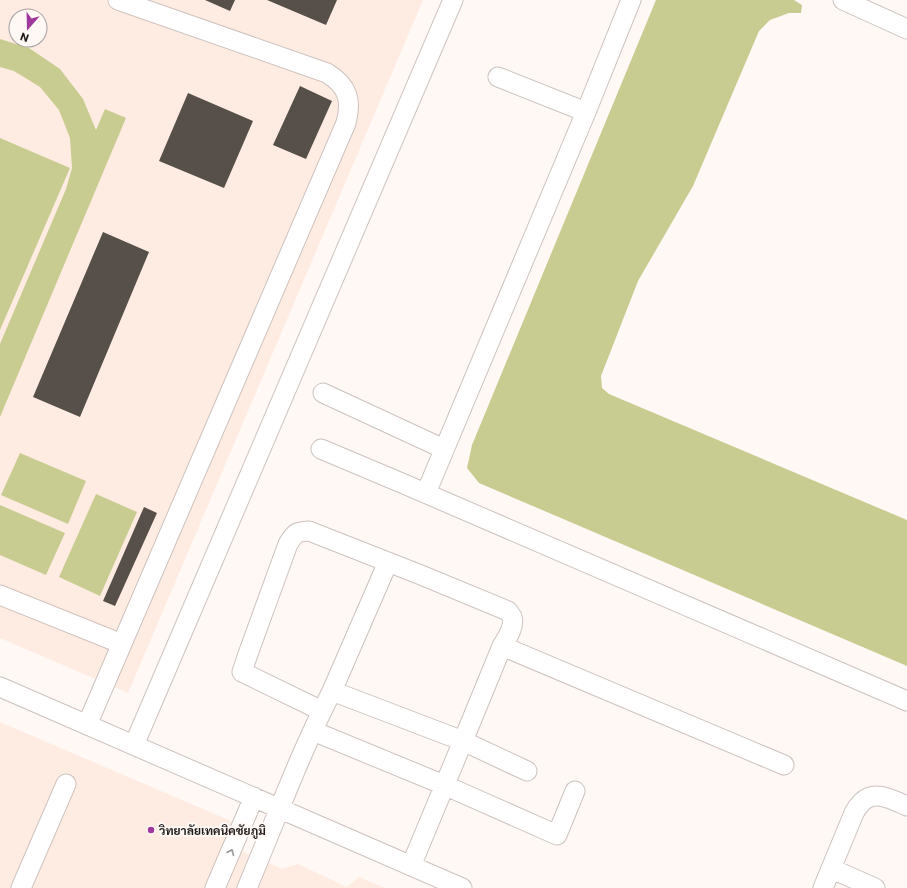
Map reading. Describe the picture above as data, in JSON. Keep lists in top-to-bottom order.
{
  "places": ["วิทยาลัยเทคนิคชัยภูมิ"],
  "north": "bottom"
}
